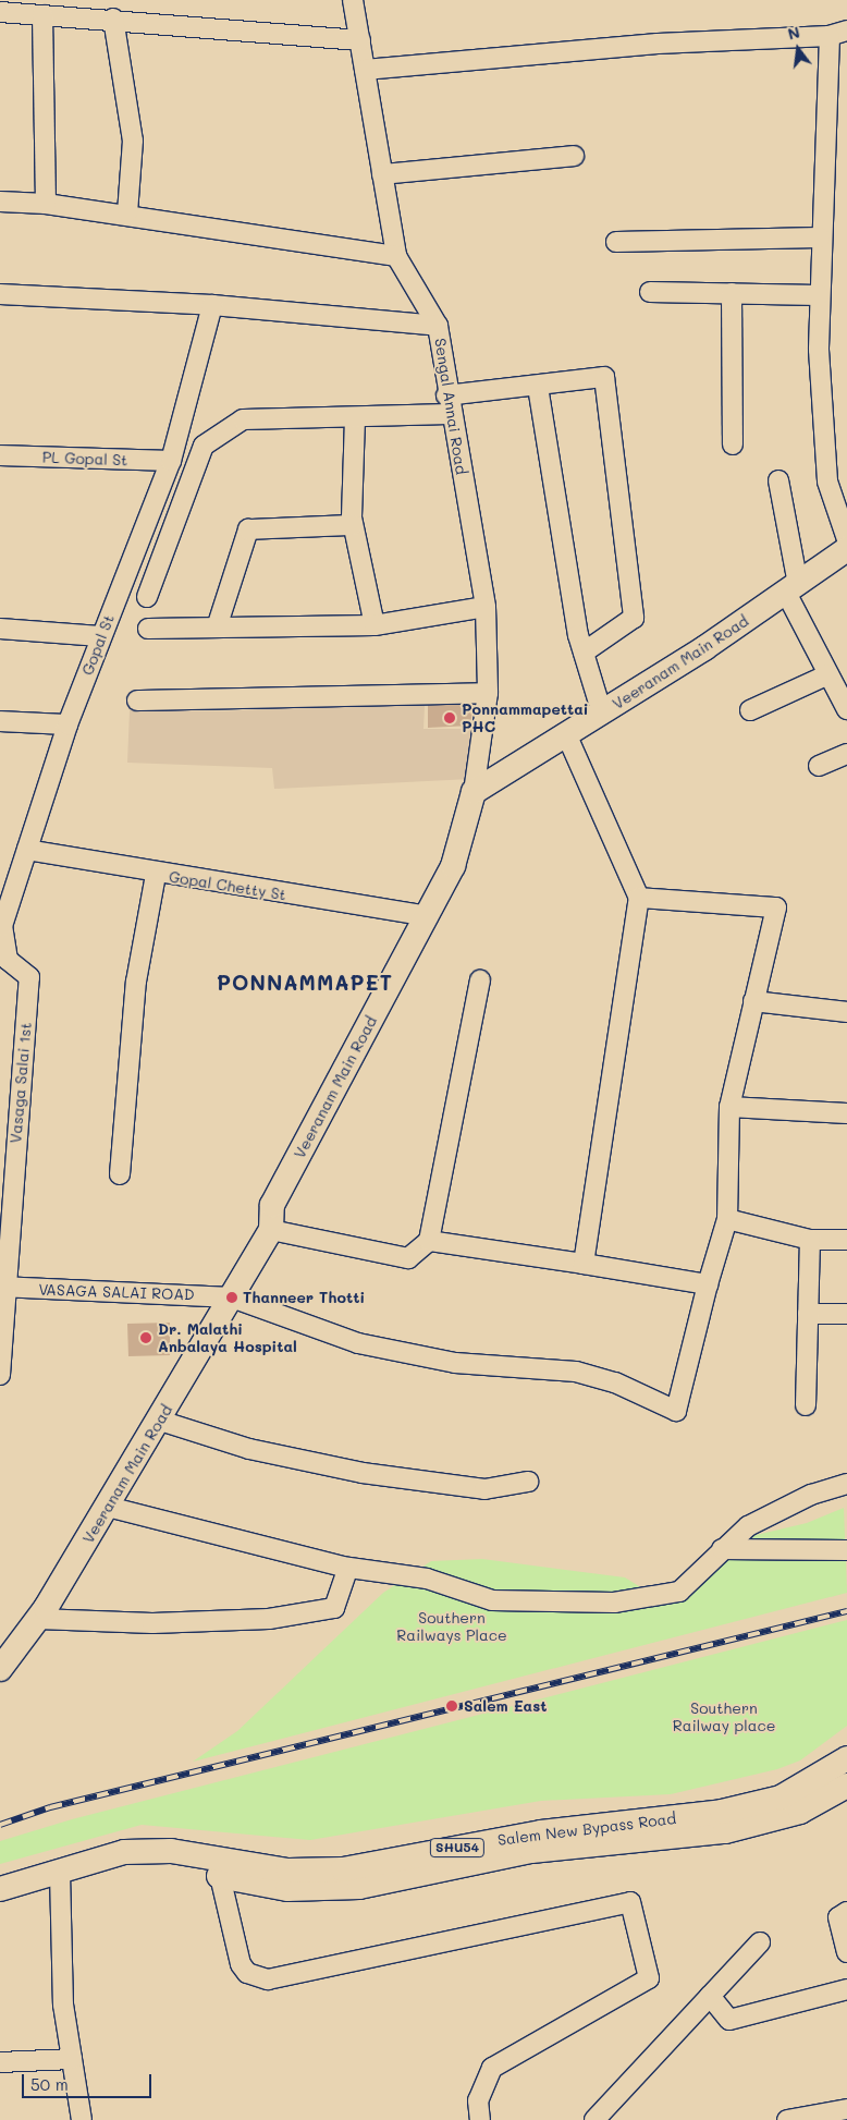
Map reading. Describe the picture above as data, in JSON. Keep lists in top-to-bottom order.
{
  "streets": {
    "main road": ["Veeranam Main Road", "Salem New Bypass Road", "SHU54"],
    "street": [
      "Sengal Annai Road",
      "PL Gopal St",
      "Gopal St",
      "Gopal Chetty St",
      "Vasaga Salai 1st",
      "VASAGA SALAI ROAD"
    ]
  },
  "crossings": [
    ["Sengal Annai Road", "Veeranam Main Road"],
    ["PL Gopal St", "Gopal St"],
    ["Gopal St", "Gopal Chetty St"],
    ["Gopal St", "Vasaga Salai 1st"],
    ["Veeranam Main Road", "Gopal Chetty St"],
    ["Veeranam Main Road", "VASAGA SALAI ROAD"],
    ["Vasaga Salai 1st", "VASAGA SALAI ROAD"]
  ],
  "districts": ["PONNAMMAPET"],
  "parks": ["Southern Railways Place", "Southern Railway place"],
  "places": [
    "Ponnammapettai PHC",
    "Thanneer Thotti",
    "Dr. Malathi Anbalaya Hospital",
    "Salem East"
  ],
  "scale_bar": "50 m",
  "north": "top"
}
